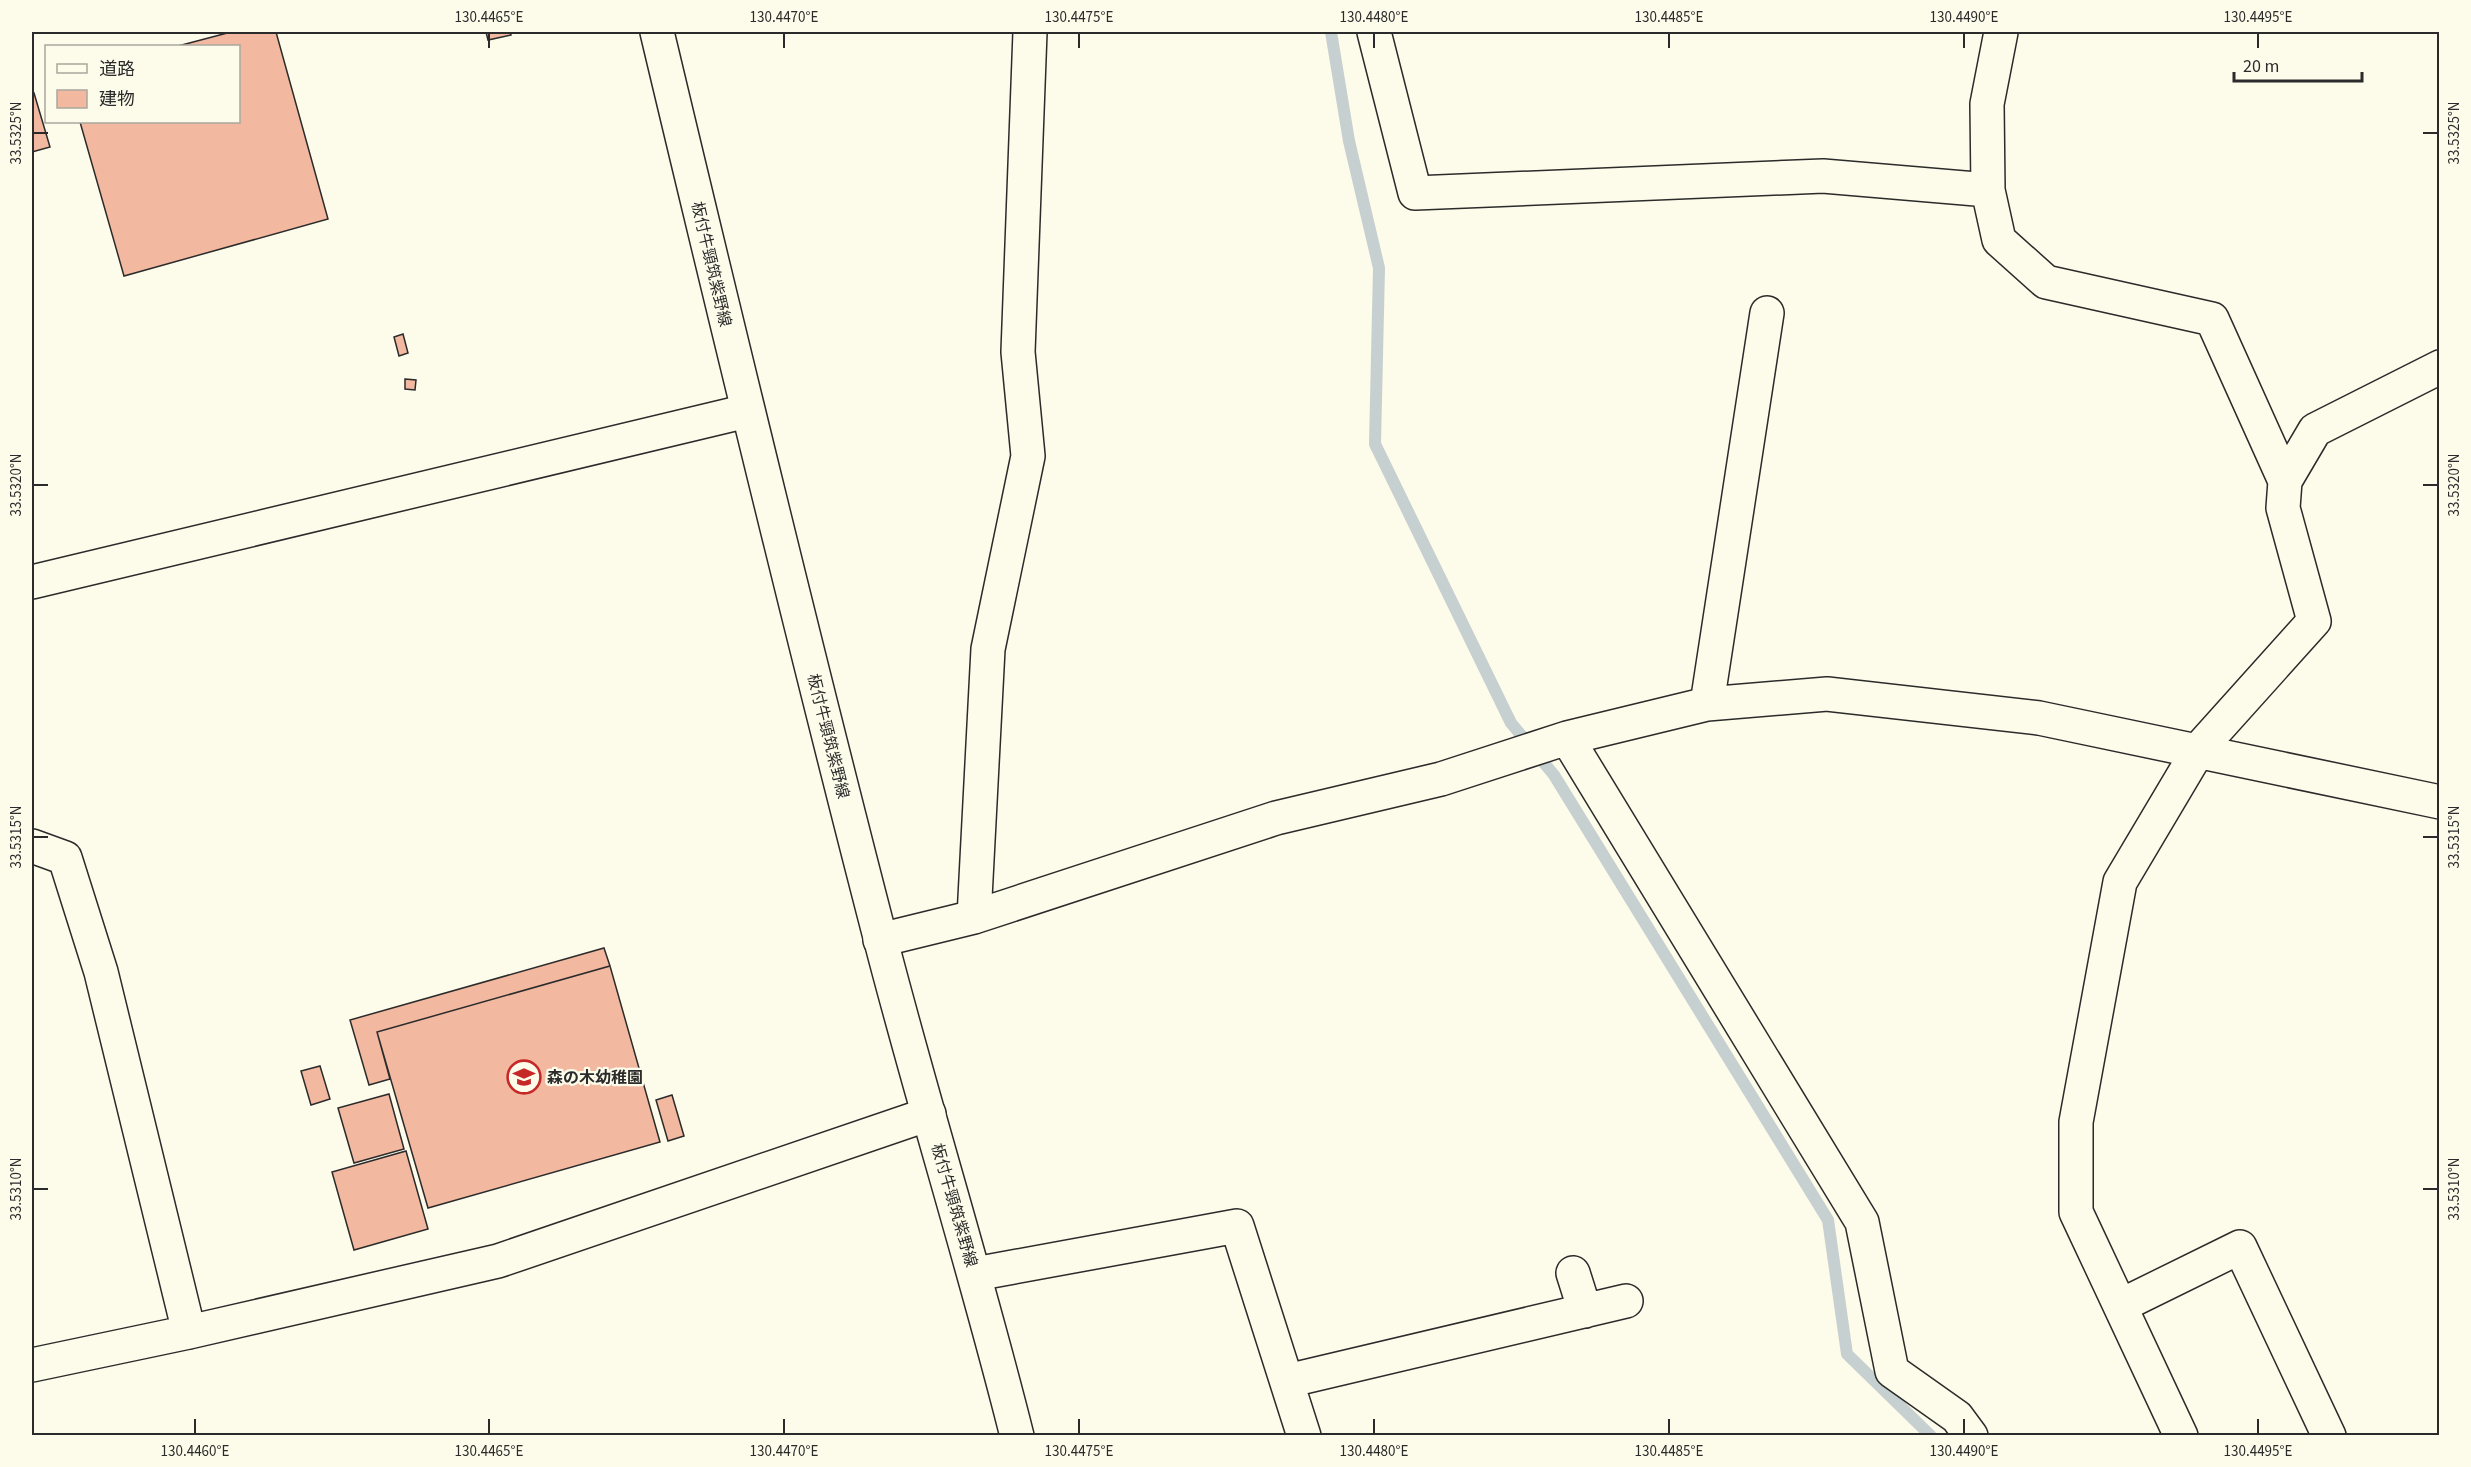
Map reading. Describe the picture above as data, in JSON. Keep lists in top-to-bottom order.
{
  "streets": {
    "street": ["板付牛頸筑紫野線"]
  },
  "places": {
    "school or university": ["森の木幼稚園"]
  },
  "legend": ["道路", "建物"],
  "scale_bar": "20 m",
  "coordinates": [
    "130.4465°E",
    "130.4470°E",
    "130.4475°E",
    "130.4480°E",
    "130.4485°E",
    "130.4490°E",
    "130.4495°E",
    "33.5325°N",
    "33.5320°N",
    "33.5315°N",
    "33.5310°N",
    "130.4460°E"
  ]
}
